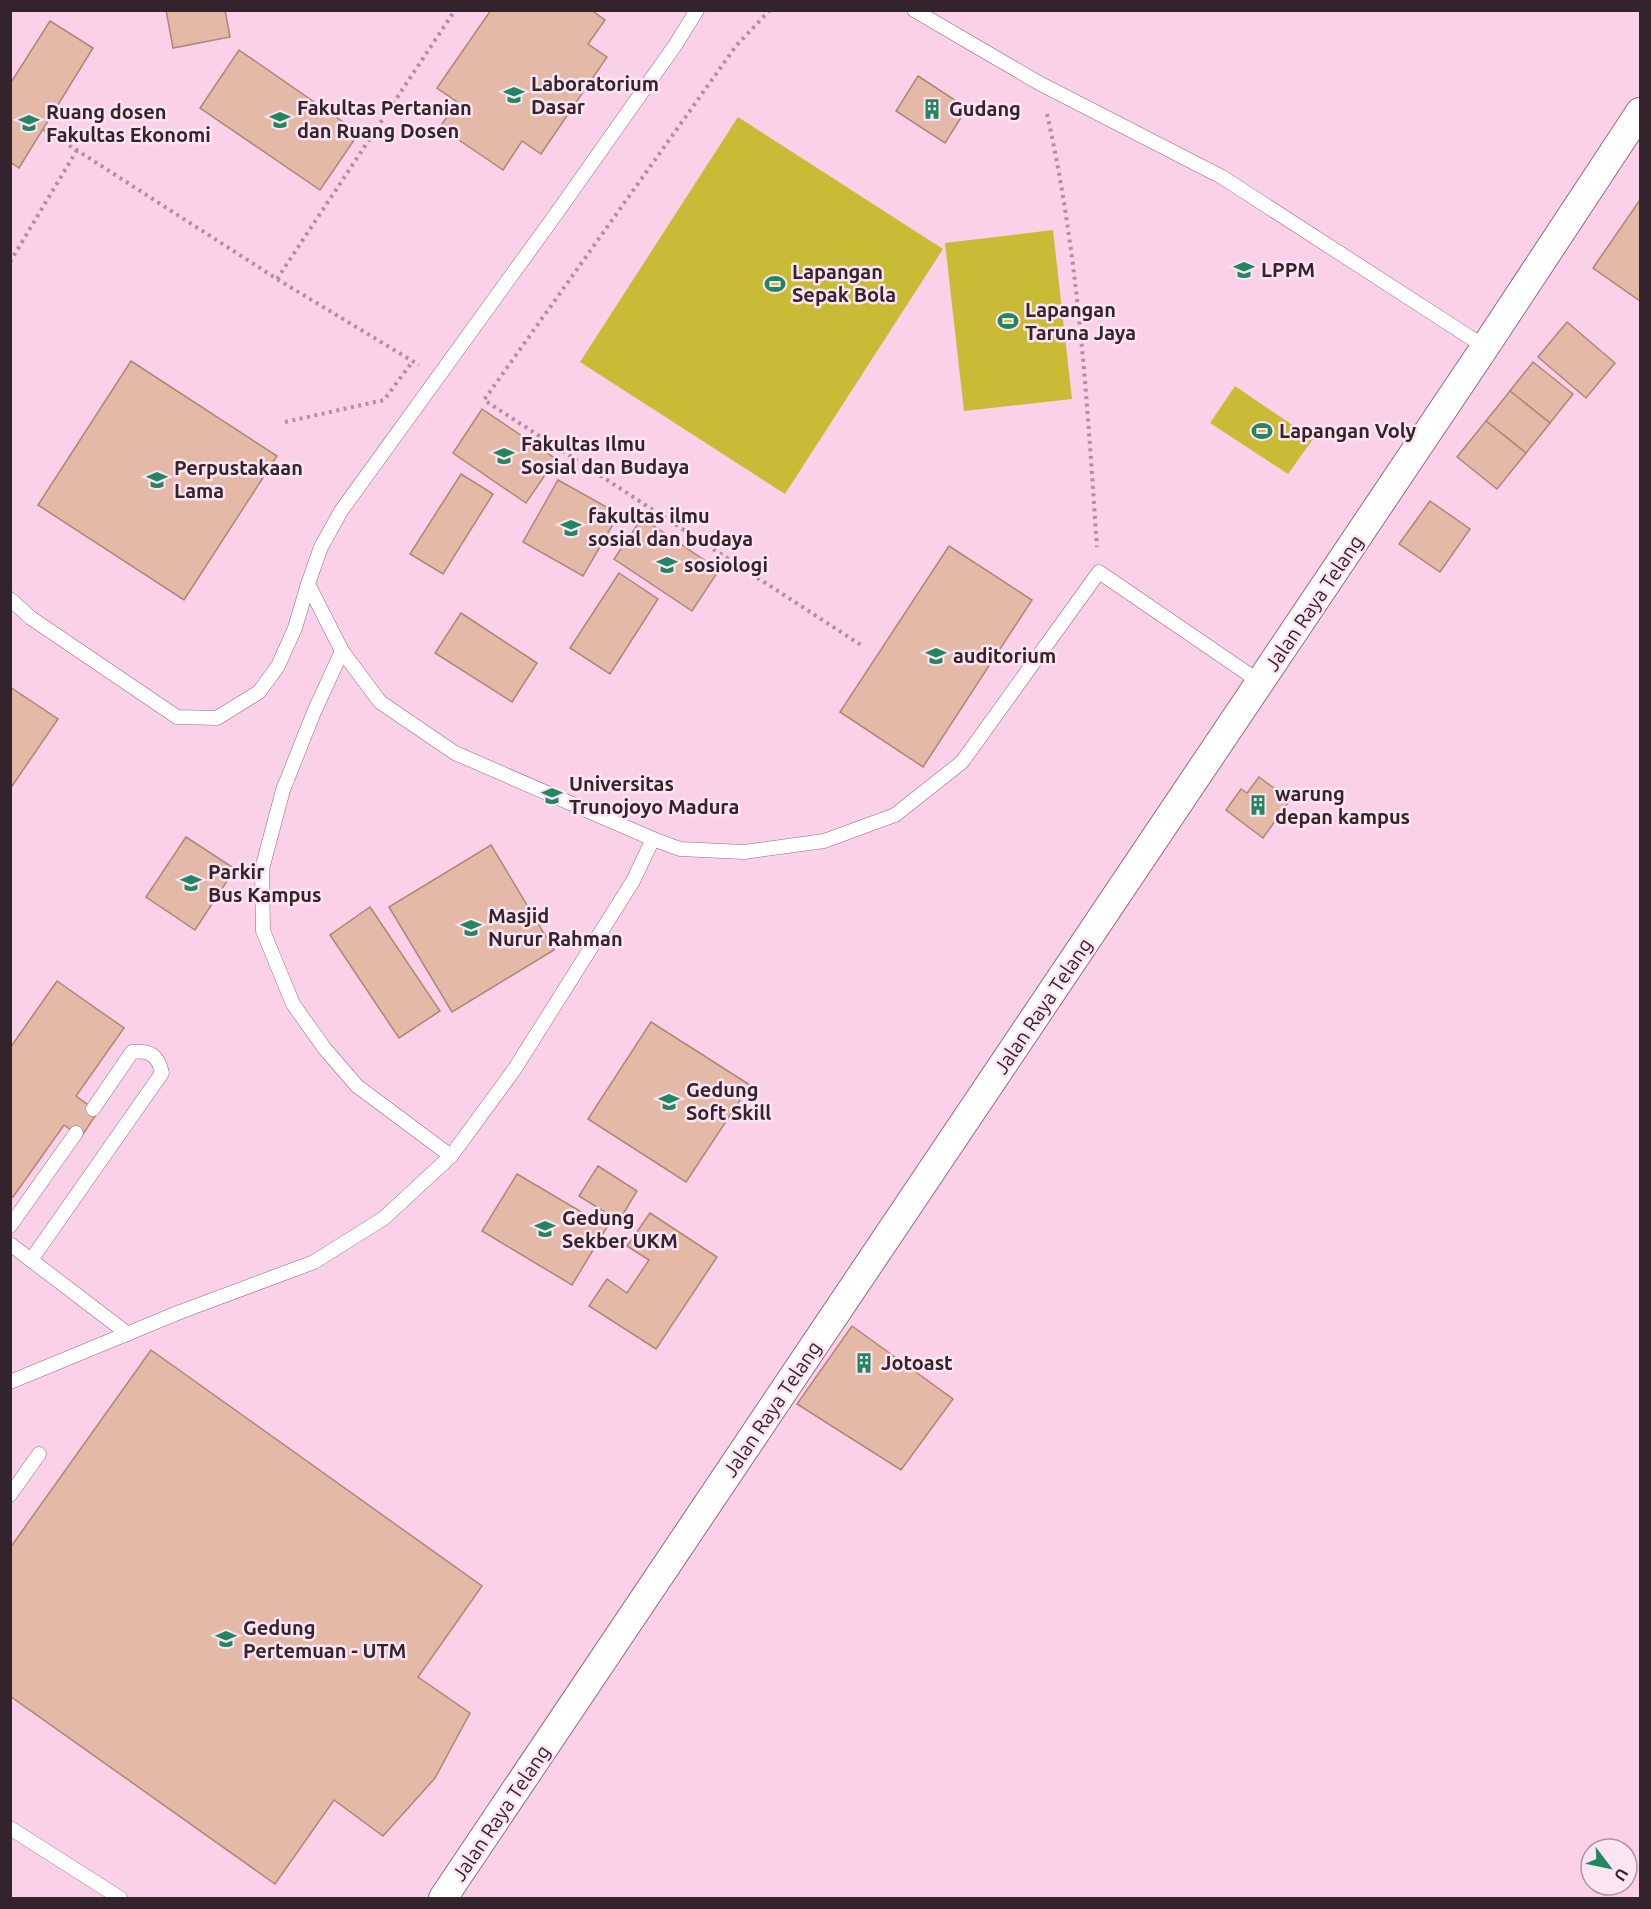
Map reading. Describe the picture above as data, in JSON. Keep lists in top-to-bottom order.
{
  "streets": {
    "street": ["Jalan Raya Telang"]
  },
  "places": {
    "school or university": [
      "Laboratorium Dasar",
      "Fakultas Pertanian dan Ruang Dosen",
      "Ruang dosen Fakultas Ekonomi",
      "LPPM",
      "Fakultas Ilmu Sosial dan Budaya",
      "Perpustakaan Lama",
      "fakultas ilmu sosial dan budaya",
      "sosiologi",
      "auditorium",
      "Universitas Trunojoyo Madura",
      "Parkir Bus Kampus",
      "Masjid Nurur Rahman",
      "Gedung Soft Skill",
      "Gedung Sekber UKM",
      "Gedung Pertemuan - UTM"
    ],
    "building": ["Gudang", "warung depan kampus", "Jotoast"],
    "sports": ["Lapangan Sepak Bola", "Lapangan Taruna Jaya", "Lapangan Voly"]
  },
  "north": "bottom right"
}
